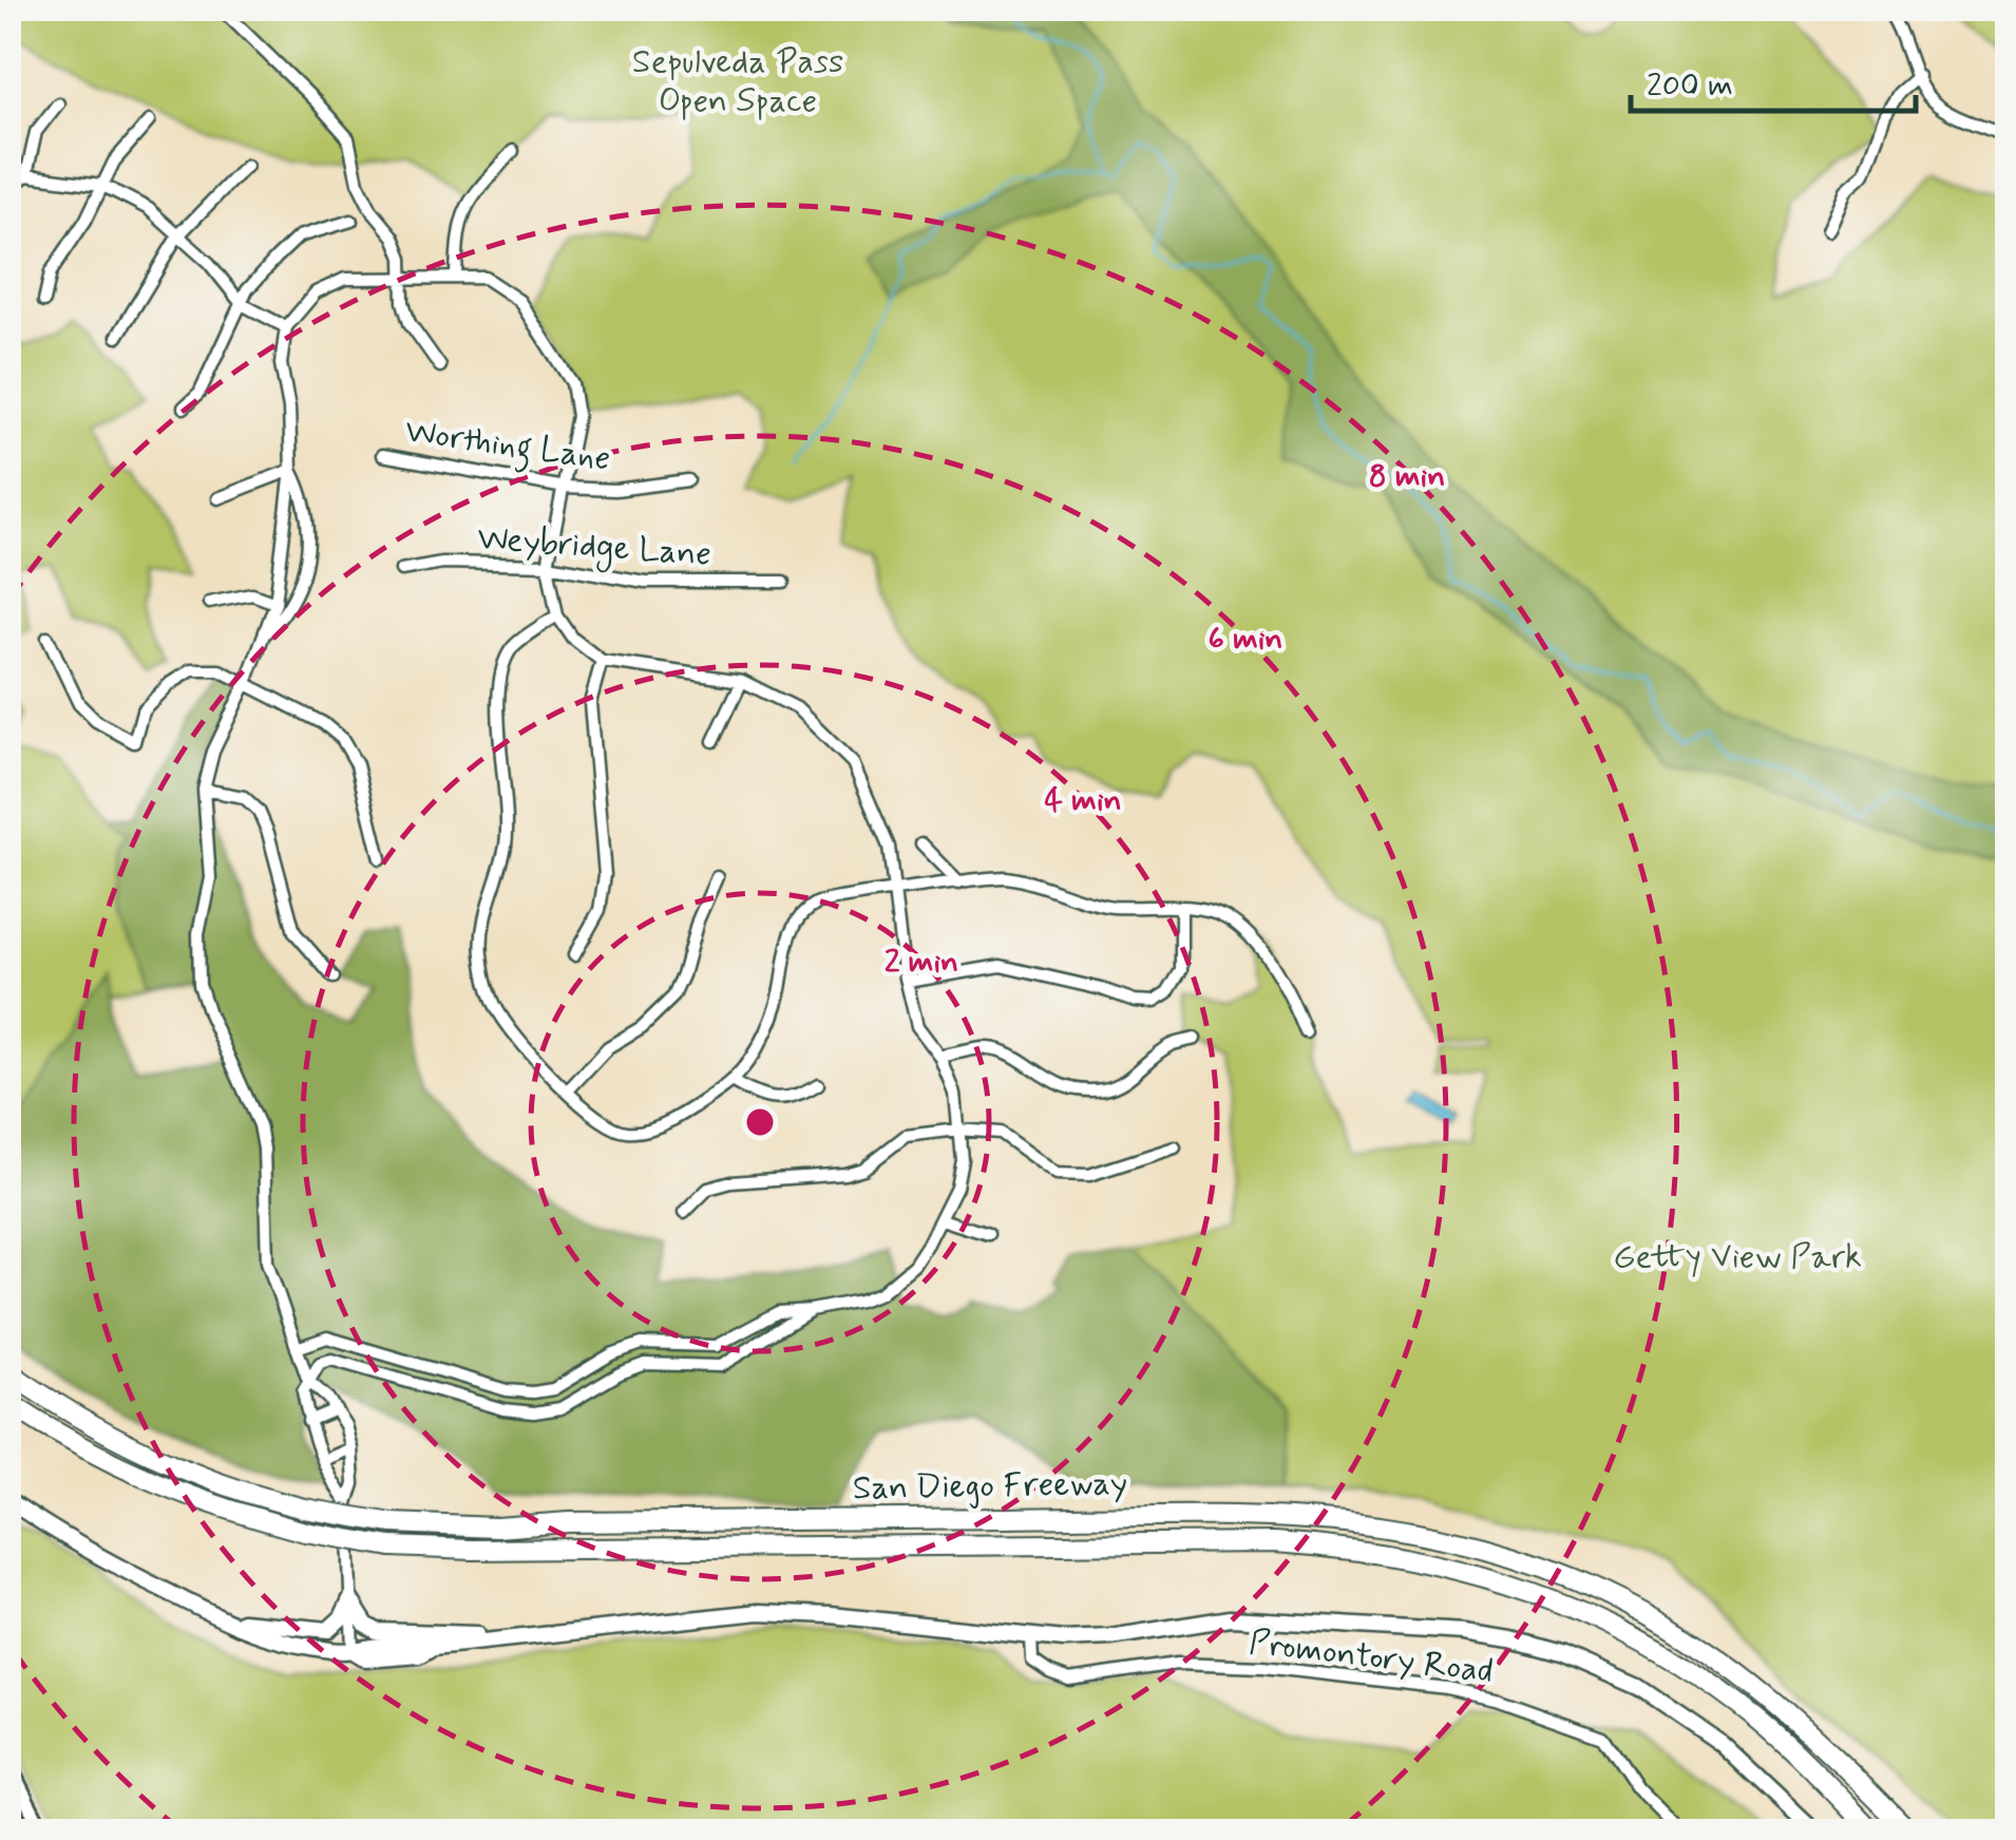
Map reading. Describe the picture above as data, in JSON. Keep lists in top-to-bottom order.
{
  "streets": {
    "highway": ["San Diego Freeway"],
    "street": ["Worthing Lane", "Weybridge Lane", "Promontory Road"]
  },
  "parks": ["Sepulveda Pass Open Space", "Getty View Park"],
  "scale_bar": "200 m",
  "rings": [
    "8 min",
    "6 min",
    "4 min",
    "2 min"
  ]
}
